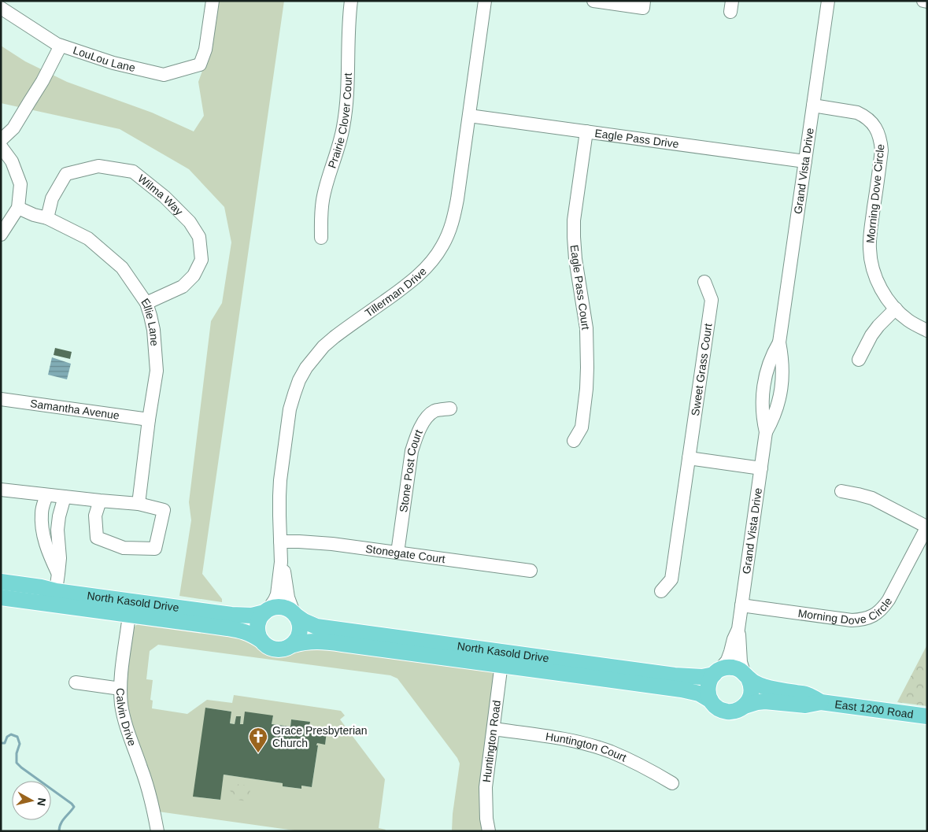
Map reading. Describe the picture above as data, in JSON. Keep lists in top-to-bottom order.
{
  "streets": {
    "main road": ["North Kasold Drive", "East 1200 Road"],
    "street": [
      "LouLou Lane",
      "Prairie Clover Court",
      "Eagle Pass Drive",
      "Grand Vista Drive",
      "Morning Dove Circle",
      "Wilma Way",
      "Eagle Pass Court",
      "Tillerman Drive",
      "Ellie Lane",
      "Sweet Grass Court",
      "Samantha Avenue",
      "Stone Post Court",
      "Stonegate Court",
      "Calvin Drive",
      "Huntington Road",
      "Huntington Court"
    ]
  },
  "crossings": [
    ["Eagle Pass Drive", "Grand Vista Drive"],
    ["Eagle Pass Drive", "Eagle Pass Court"],
    ["Eagle Pass Drive", "Tillerman Drive"],
    ["Grand Vista Drive", "Morning Dove Circle"],
    ["Grand Vista Drive", "North Kasold Drive"],
    ["Grand Vista Drive", "East 1200 Road"],
    ["Wilma Way", "Ellie Lane"],
    ["Tillerman Drive", "Stonegate Court"],
    ["Tillerman Drive", "North Kasold Drive"],
    ["Ellie Lane", "Samantha Avenue"],
    ["Stone Post Court", "Stonegate Court"],
    ["North Kasold Drive", "East 1200 Road"],
    ["North Kasold Drive", "Calvin Drive"],
    ["North Kasold Drive", "Huntington Road"],
    ["Huntington Road", "Huntington Court"]
  ],
  "places": {
    "church": ["Grace Presbyterian Church"]
  },
  "north": "right"
}
